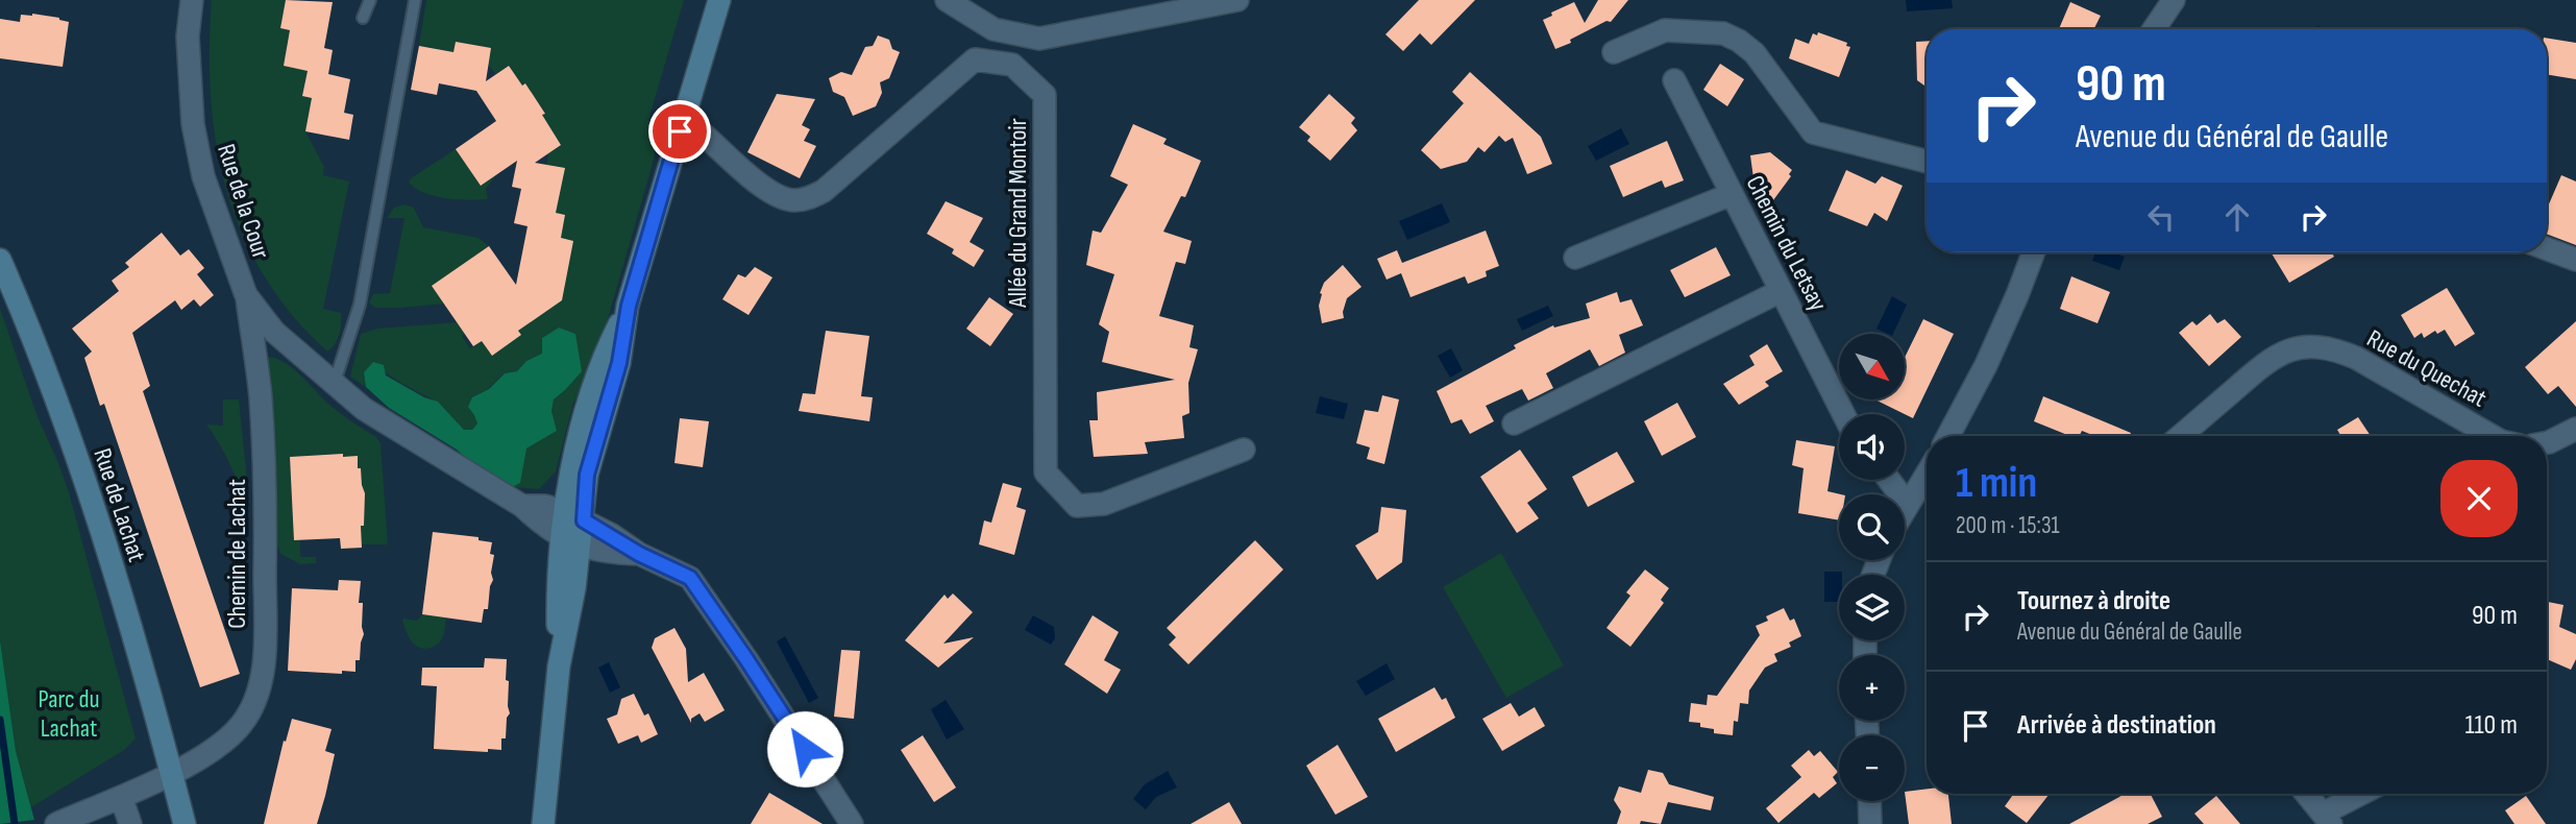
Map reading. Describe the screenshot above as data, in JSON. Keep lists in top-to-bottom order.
{
  "streets": {
    "street": [
      "Rue de la Cour",
      "Allée du Grand Montoir",
      "Chemin du Letsay",
      "Rue du Quechat",
      "Rue de Lachat",
      "Chemin de Lachat"
    ]
  },
  "crossings": [
    ["Rue de la Cour", "Chemin de Lachat"],
    ["Rue de Lachat", "Chemin de Lachat"]
  ],
  "parks": ["Parc du Lachat"],
  "north": "bottom right",
  "page": {
    "turn": ["90 m", "Avenue du Général de Gaulle"],
    "map_buttons": ["+", "−"],
    "heading": ["1 min", "200 m · 15:31"],
    "list": [
      {
        "name": "Tournez à droite",
        "note": "Avenue du Général de Gaulle",
        "value": "90 m"
      },
      {
        "name": "Arrivée à destination",
        "value": "110 m"
      }
    ]
  }
}
